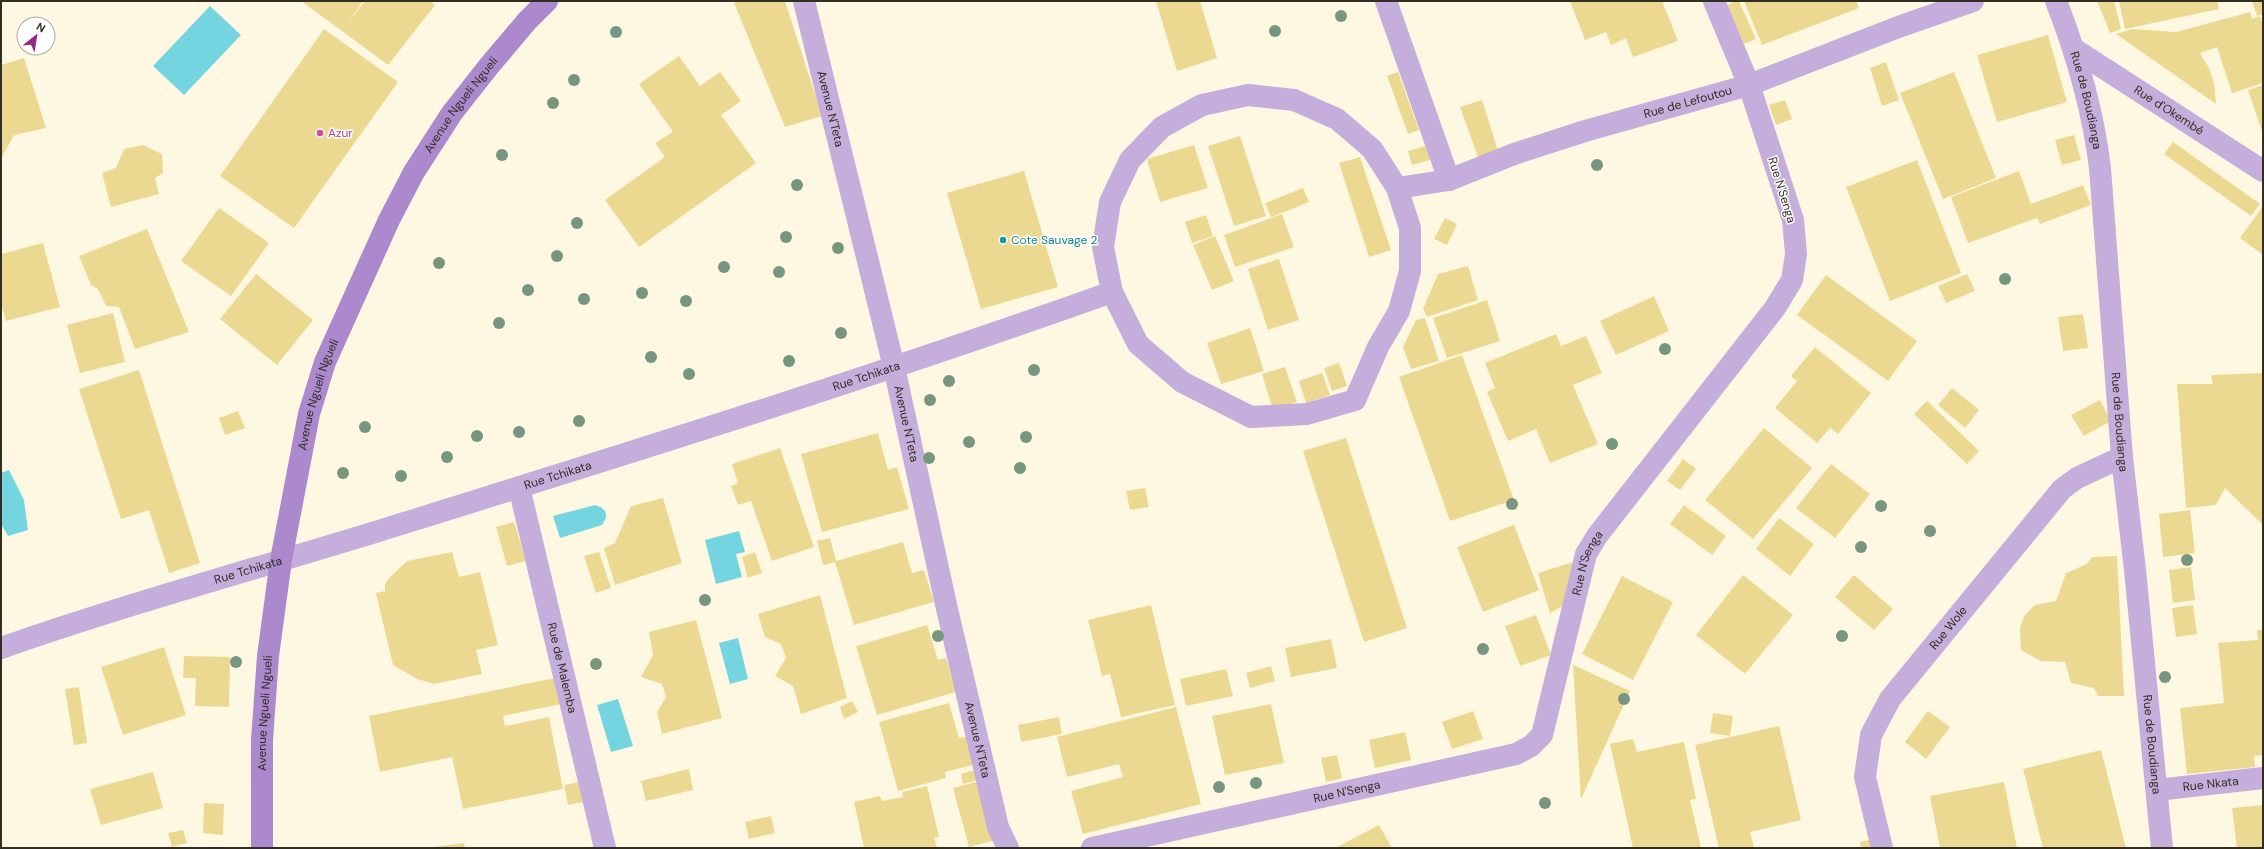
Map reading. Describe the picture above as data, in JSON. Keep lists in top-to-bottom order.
{
  "streets": {
    "street": [
      "Rue de Boudianga",
      "Rue de Lefoutou",
      "Avenue Ngueli Ngueli",
      "Avenue N'Teta",
      "Rue d'Okembé",
      "Rue N'Senga",
      "Rue Tchikata",
      "Rue Wole",
      "Rue de Malemba",
      "Rue Nkata"
    ]
  },
  "crossings": [
    ["Rue de Boudianga", "Rue d'Okembé"],
    ["Rue de Boudianga", "Rue Wole"],
    ["Rue de Boudianga", "Rue Nkata"],
    ["Rue de Lefoutou", "Rue N'Senga"],
    ["Avenue Ngueli Ngueli", "Rue Tchikata"],
    ["Avenue N'Teta", "Rue Tchikata"],
    ["Rue Tchikata", "Rue de Malemba"]
  ],
  "places": ["Azur", "Cote Sauvage 2"],
  "north": "top right"
}
